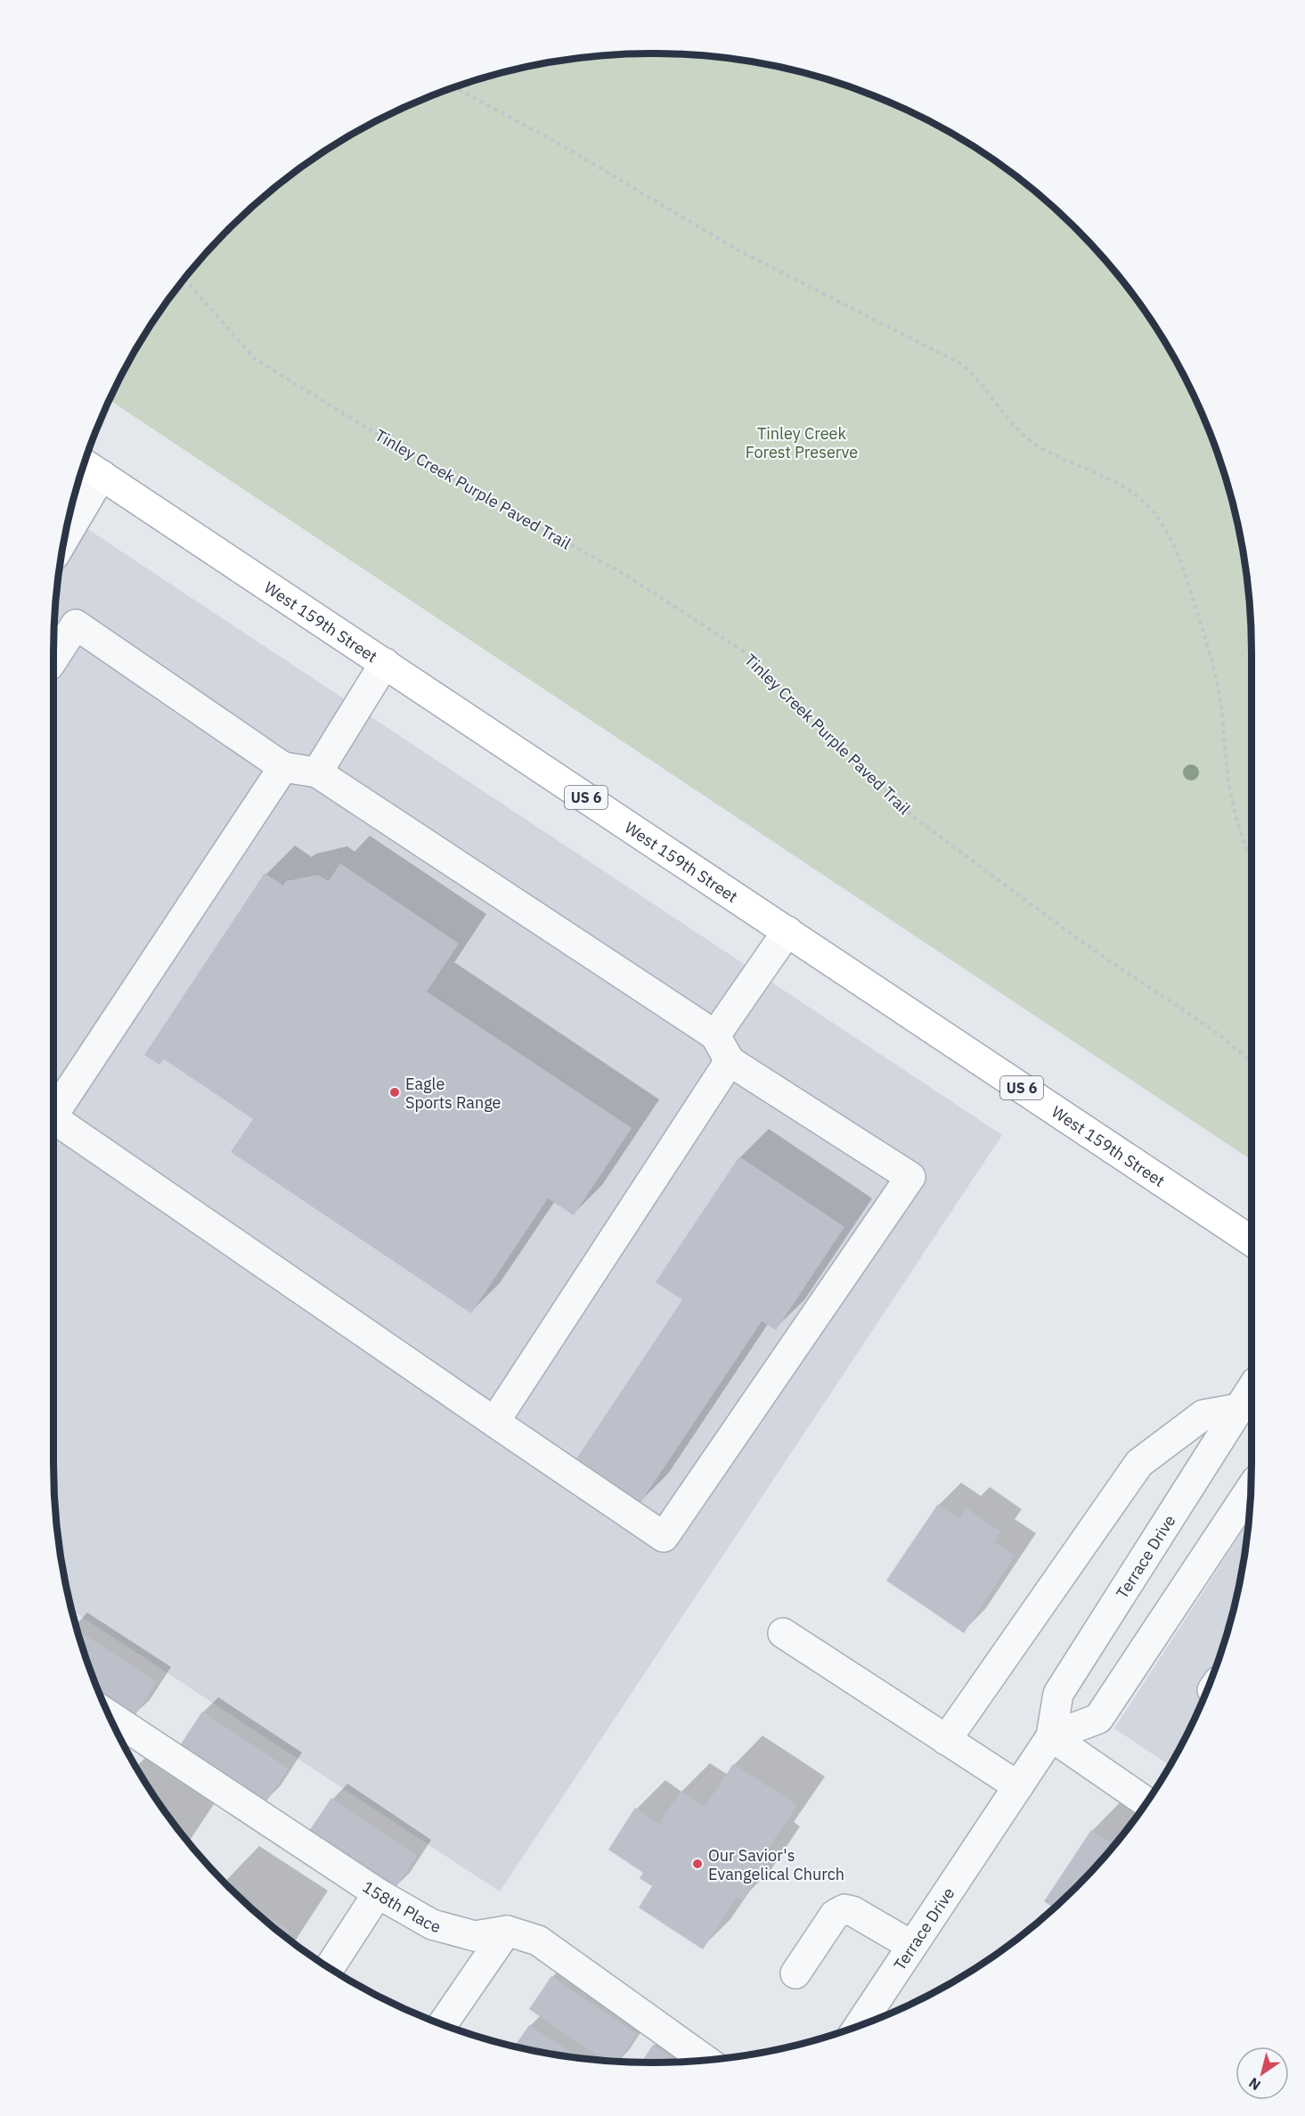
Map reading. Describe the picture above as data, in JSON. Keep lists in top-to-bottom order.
{
  "streets": {
    "main road": ["West 159th Street", "US 6"],
    "street": ["Terrace Drive", "158th Place"],
    "path": ["Tinley Creek Purple Paved Trail"]
  },
  "parks": ["Tinley Creek Forest Preserve"],
  "places": ["Eagle Sports Range", "Our Savior's Evangelical Church"],
  "north": "bottom left"
}
